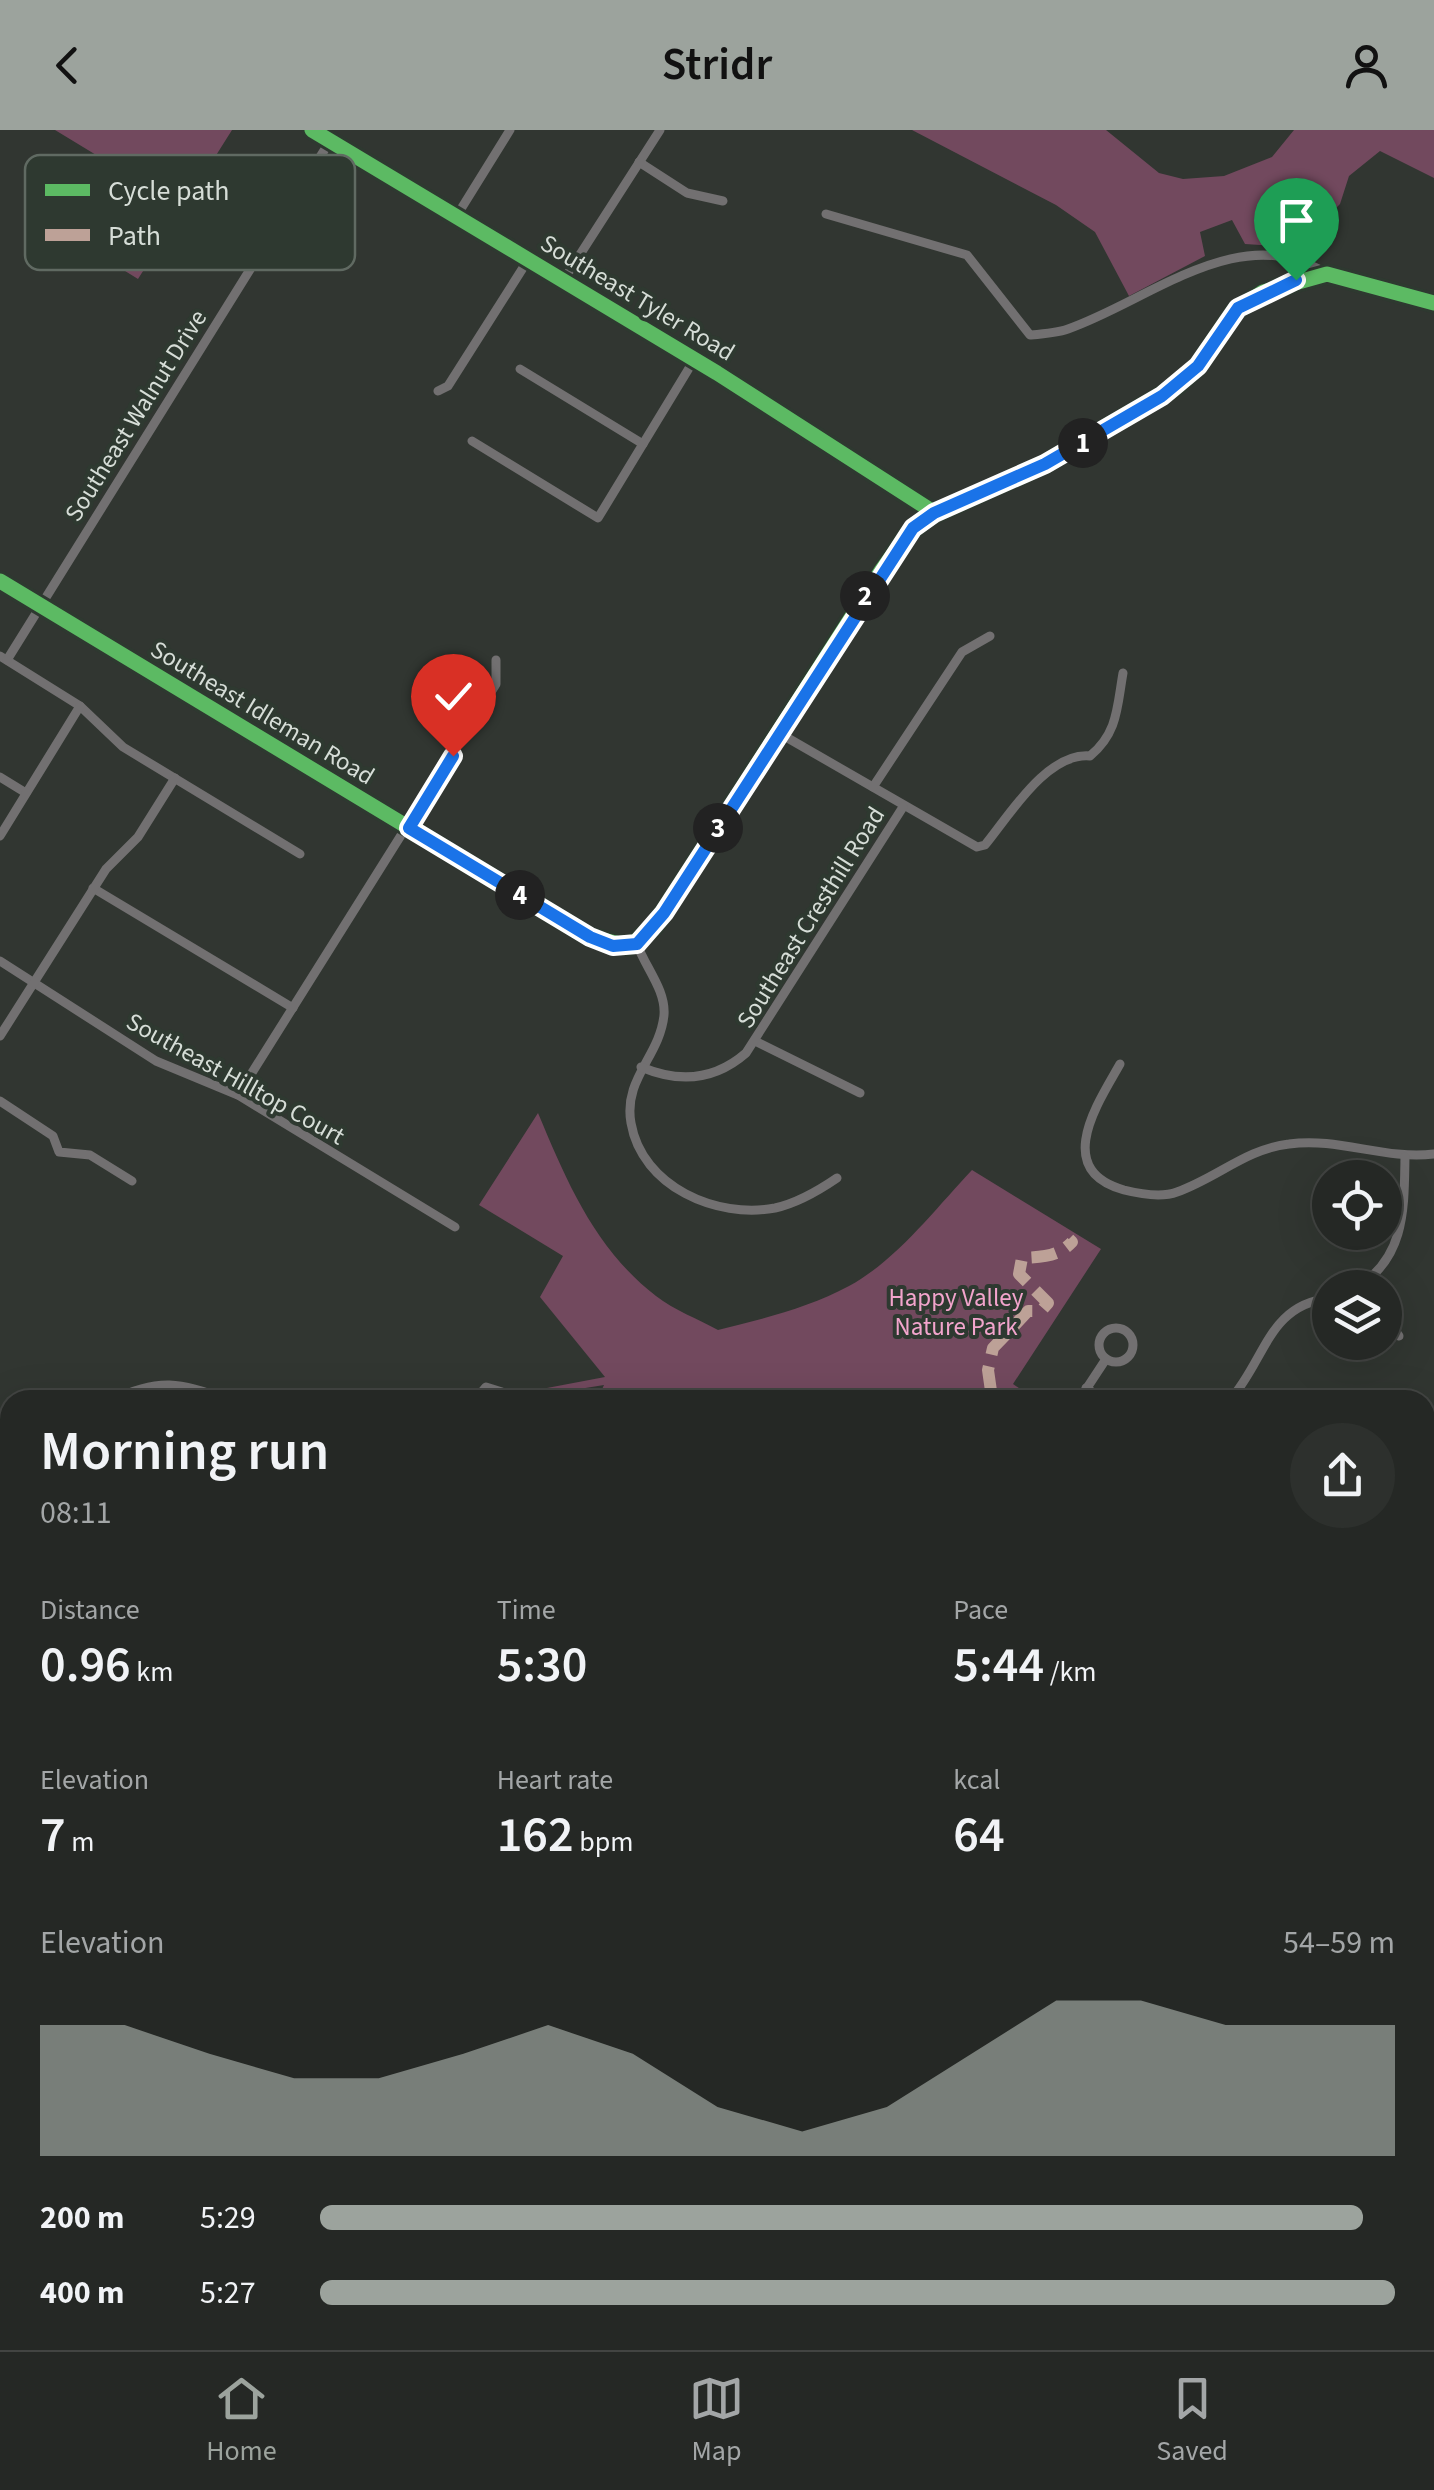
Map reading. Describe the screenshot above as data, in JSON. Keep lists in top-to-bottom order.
{
  "streets": {
    "main road": ["Southeast Idleman Road"],
    "street": [
      "Southeast Tyler Road",
      "Southeast Walnut Drive",
      "Southeast Cresthill Road",
      "Southeast Hilltop Court"
    ]
  },
  "crossings": [
    ["Southeast Tyler Road", "Southeast Walnut Drive"],
    ["Southeast Walnut Drive", "Southeast Idleman Road"]
  ],
  "parks": ["Happy Valley Nature Park"],
  "legend": ["Cycle path", "Path"],
  "page": {
    "header": "Stridr",
    "pins": [
      "1",
      "2",
      "3",
      "4"
    ],
    "heading": ["Morning run", "08:11"],
    "stats": [
      ["Distance", "0.96 km"],
      ["Time", "5:30"],
      ["Pace", "5:44 /km"],
      ["Elevation", "7 m"],
      ["Heart rate", "162 bpm"],
      ["kcal", "64"]
    ],
    "chart": ["Elevation", "54–59 m"],
    "list": [
      {
        "name": "200 m",
        "note": "5:29"
      },
      {
        "name": "400 m",
        "note": "5:27"
      }
    ],
    "tabs": ["Home", "Map", "Saved"]
  }
}
